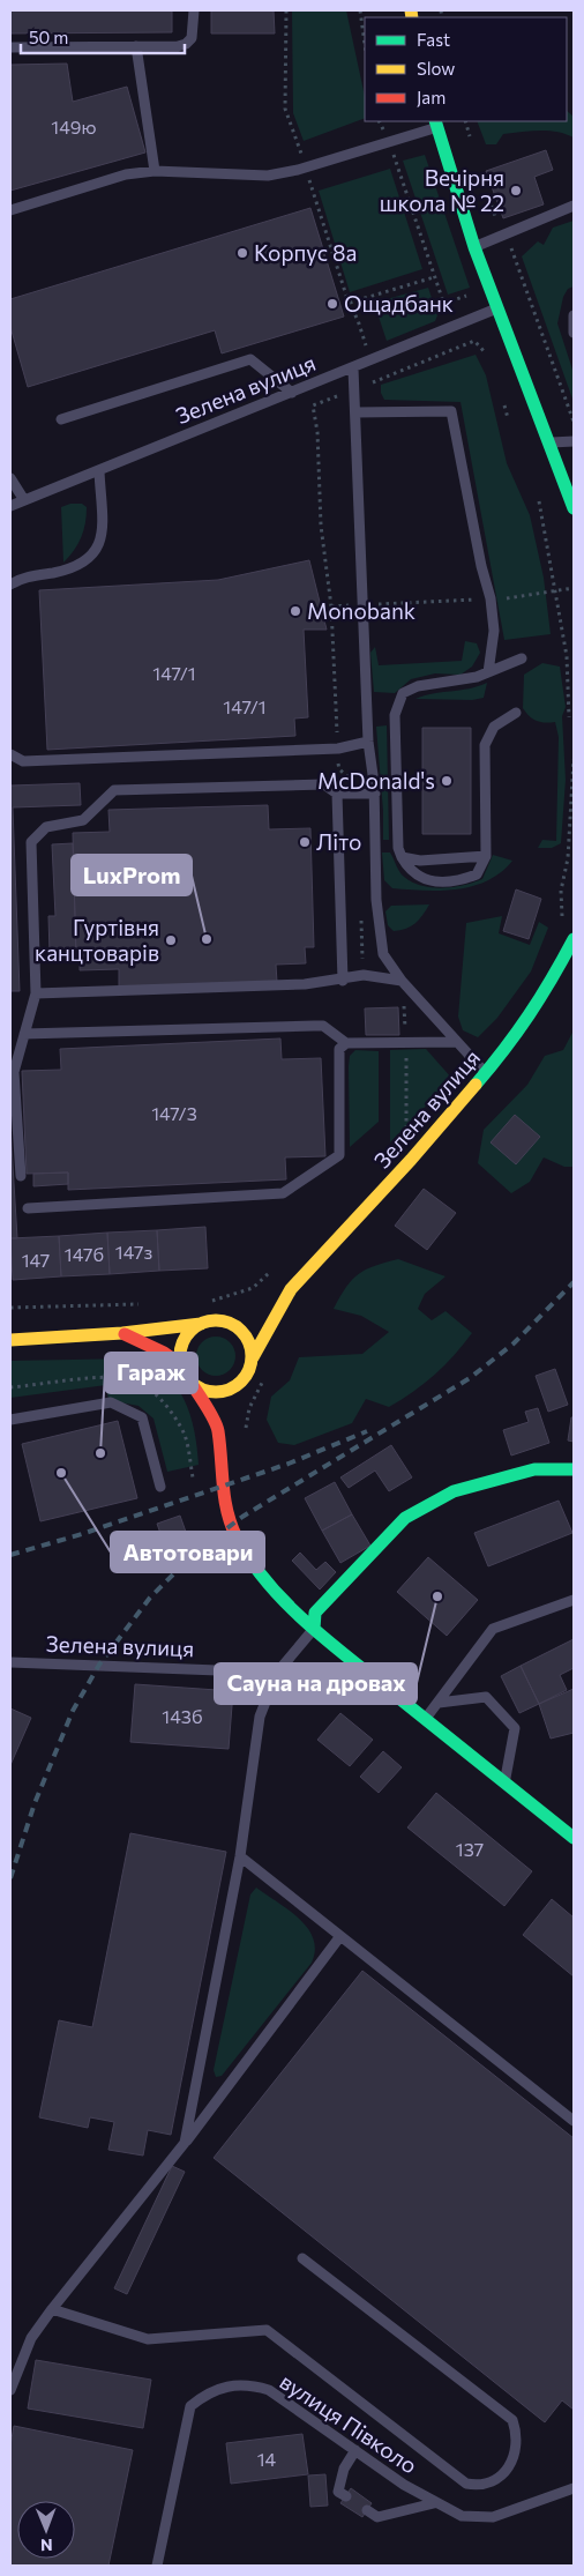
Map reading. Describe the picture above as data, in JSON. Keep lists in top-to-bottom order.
{
  "streets": {
    "main road": ["Зелена вулиця"],
    "lane": ["вулиця Півколо"]
  },
  "places": [
    "Вечірня школа № 22",
    "Корпус 8а",
    "Ощадбанк",
    "Monobank",
    "McDonald's",
    "Літо",
    "LuxProm",
    "Гуртівня канцтоварів",
    "Гараж",
    "Автотовари",
    "Сауна на дровах"
  ],
  "house_numbers": [
    "149ю",
    "147/1",
    "147/1",
    "147/3",
    "147з",
    "147б",
    "147",
    "143б",
    "137",
    "14"
  ],
  "legend": ["Fast", "Slow", "Jam"],
  "scale_bar": "50 m",
  "north": "bottom"
}
